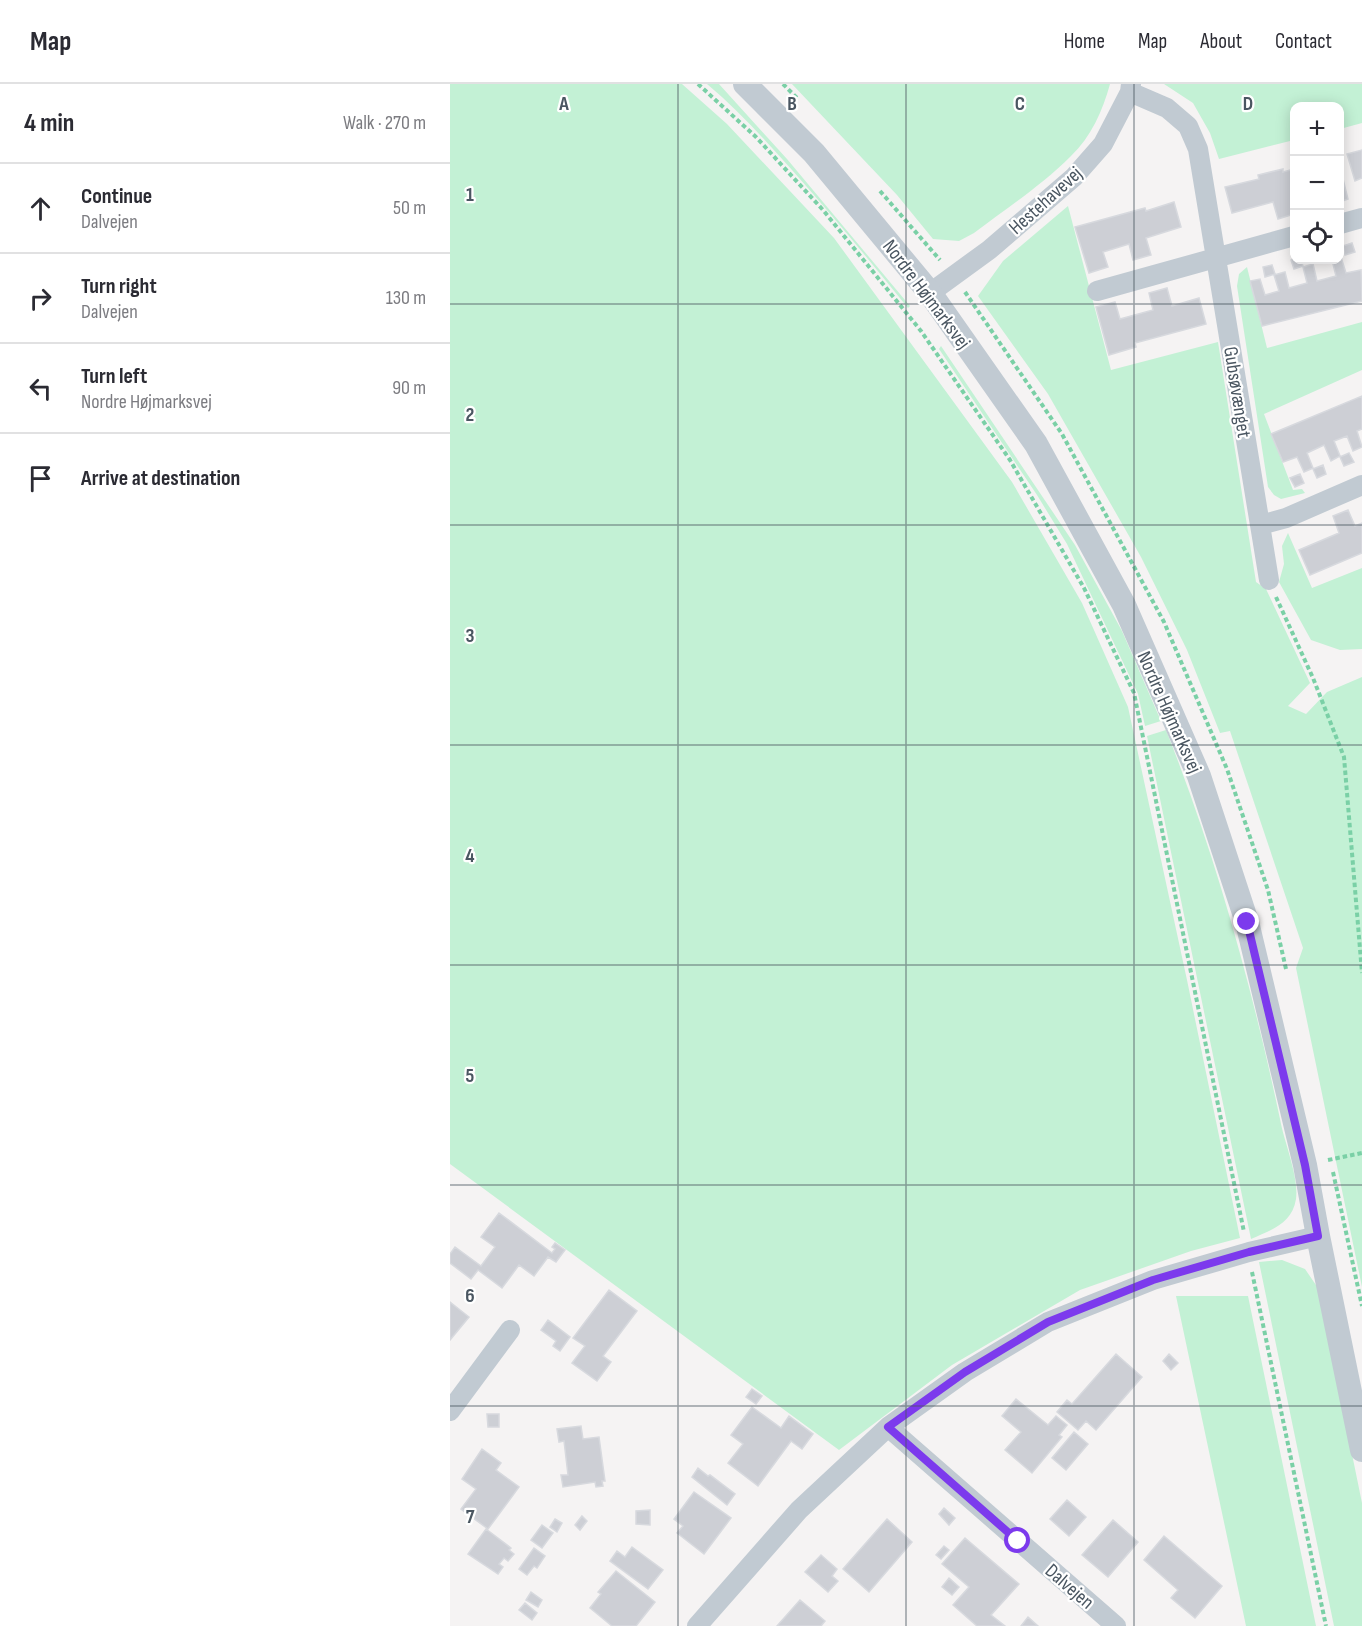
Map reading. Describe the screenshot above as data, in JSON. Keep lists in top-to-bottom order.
{
  "streets": {
    "street": [
      "Hestehavevej",
      "Nordre Højmarksvej",
      "Gubsøvænget",
      "Dalvejen"
    ]
  },
  "crossings": [
    ["Hestehavevej", "Nordre Højmarksvej"],
    ["Hestehavevej", "Gubsøvænget"]
  ],
  "page": {
    "header": "Map",
    "nav": [
      "Home",
      "Map",
      "About",
      "Contact"
    ],
    "heading": ["4 min", "Walk · 270 m"],
    "map_buttons": ["+", "−"],
    "list": [
      ["Continue", "Dalvejen", "50 m"],
      ["Turn right", "Dalvejen", "130 m"],
      ["Turn left", "Nordre Højmarksvej", "90 m"],
      "Arrive at destination"
    ]
  },
  "grid": {
    "columns": [
      "A",
      "B",
      "C",
      "D"
    ],
    "rows": [
      "1",
      "2",
      "3",
      "4",
      "5",
      "6",
      "7"
    ]
  }
}
